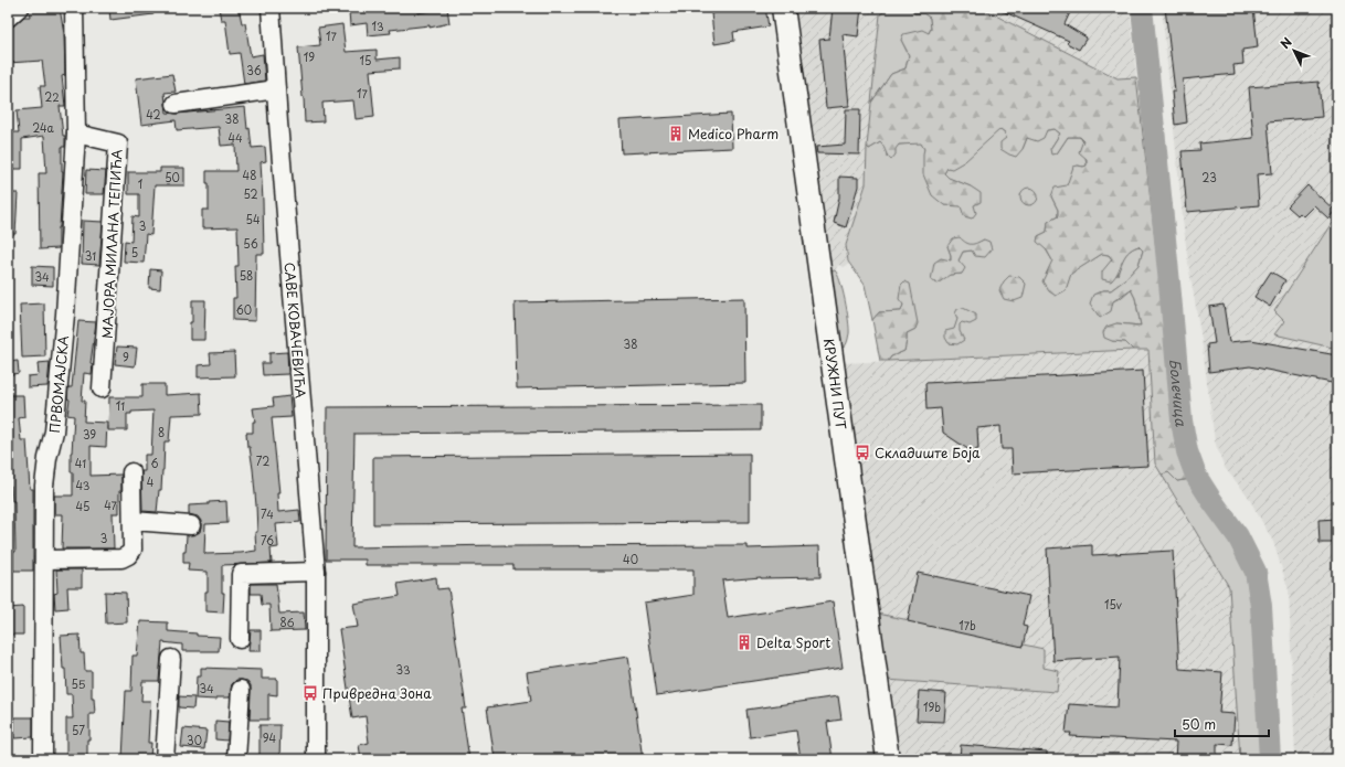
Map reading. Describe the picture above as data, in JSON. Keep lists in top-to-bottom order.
{
  "streets": {
    "main road": ["КРУЖНИ ПУТ"],
    "street": ["МАЈОРА МИЛАНА ТЕПИЋА", "САВЕ КОВАЧЕВИЋА", "ПРВОМАЈСКА"]
  },
  "crossings": [
    ["МАЈОРА МИЛАНА ТЕПИЋА", "ПРВОМАЈСКА"]
  ],
  "water": ["Болечица"],
  "places": {
    "building": ["Medico Pharm", "Delta Sport"],
    "bus stop": ["Складиште Боја", "Привредна Зона"]
  },
  "house_numbers": [
    "13",
    "17",
    "19",
    "15",
    "36",
    "17",
    "22",
    "42",
    "38",
    "24a",
    "44",
    "48",
    "50",
    "23",
    "1",
    "52",
    "54",
    "3",
    "56",
    "5",
    "31",
    "58",
    "34",
    "60",
    "38",
    "9",
    "11",
    "8",
    "39",
    "72",
    "41",
    "6",
    "4",
    "43",
    "47",
    "45",
    "74",
    "3",
    "76",
    "40",
    "15v",
    "86",
    "17b",
    "33",
    "55",
    "34",
    "19b",
    "57",
    "94",
    "30"
  ],
  "scale_bar": "50 m",
  "north": "top left"
}
